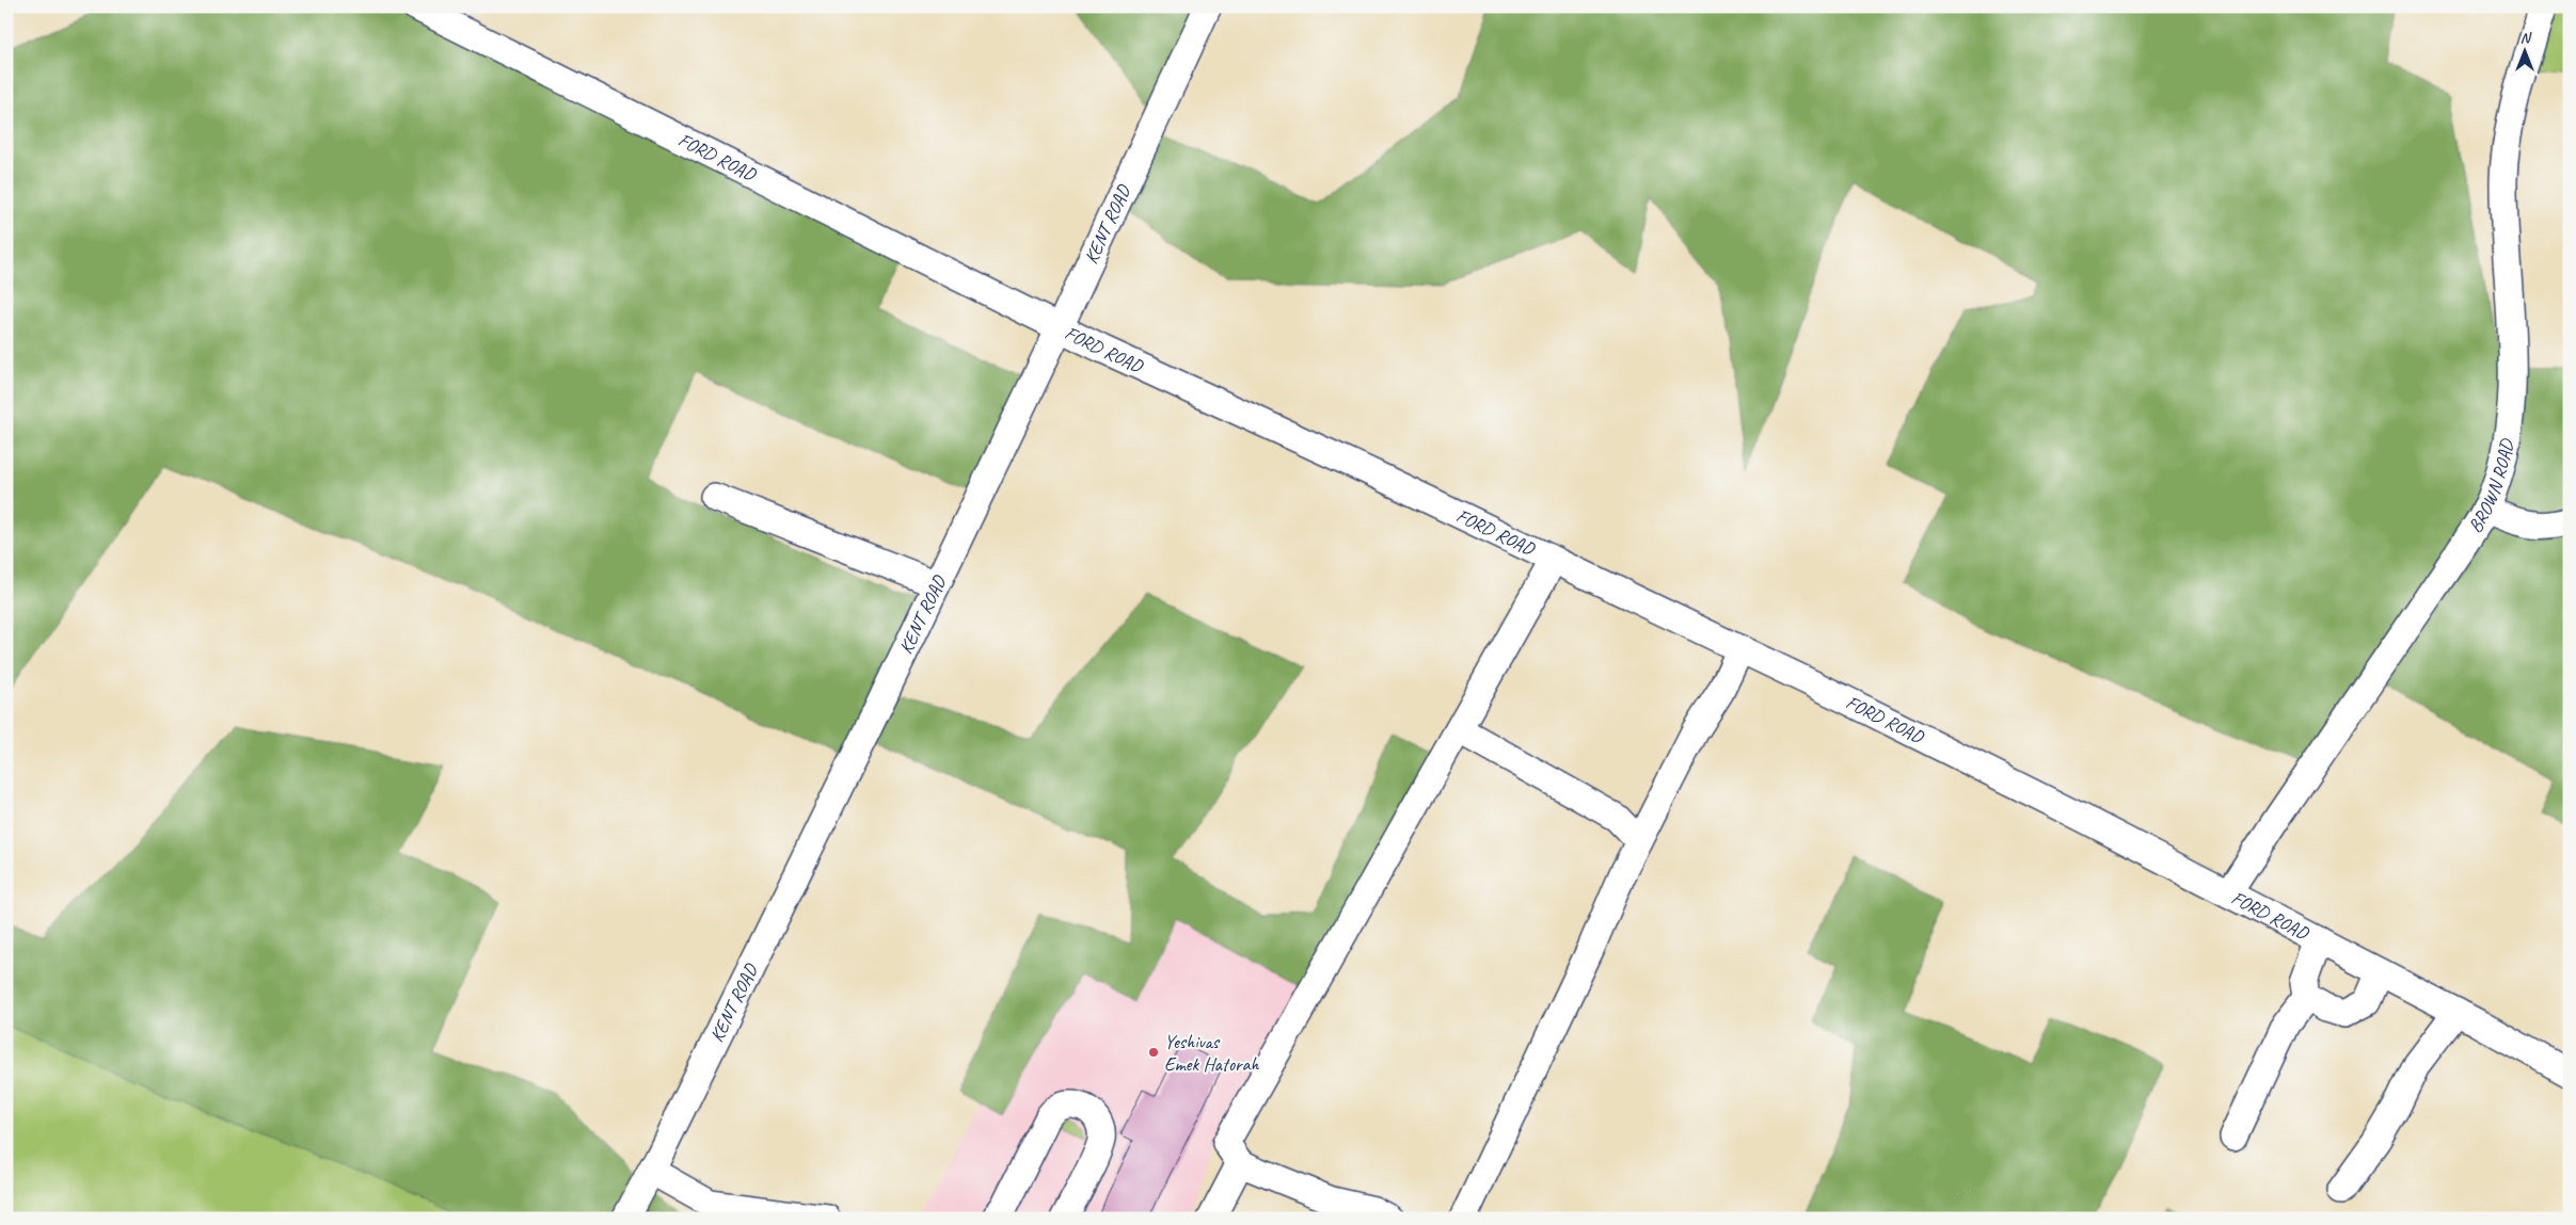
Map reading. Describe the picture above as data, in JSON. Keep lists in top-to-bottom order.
{
  "streets": {
    "street": ["FORD ROAD", "KENT ROAD", "BROWN ROAD"]
  },
  "crossings": [
    ["FORD ROAD", "KENT ROAD"],
    ["FORD ROAD", "BROWN ROAD"]
  ],
  "places": ["Yeshivas Emek Hatorah"],
  "north": "top"
}
